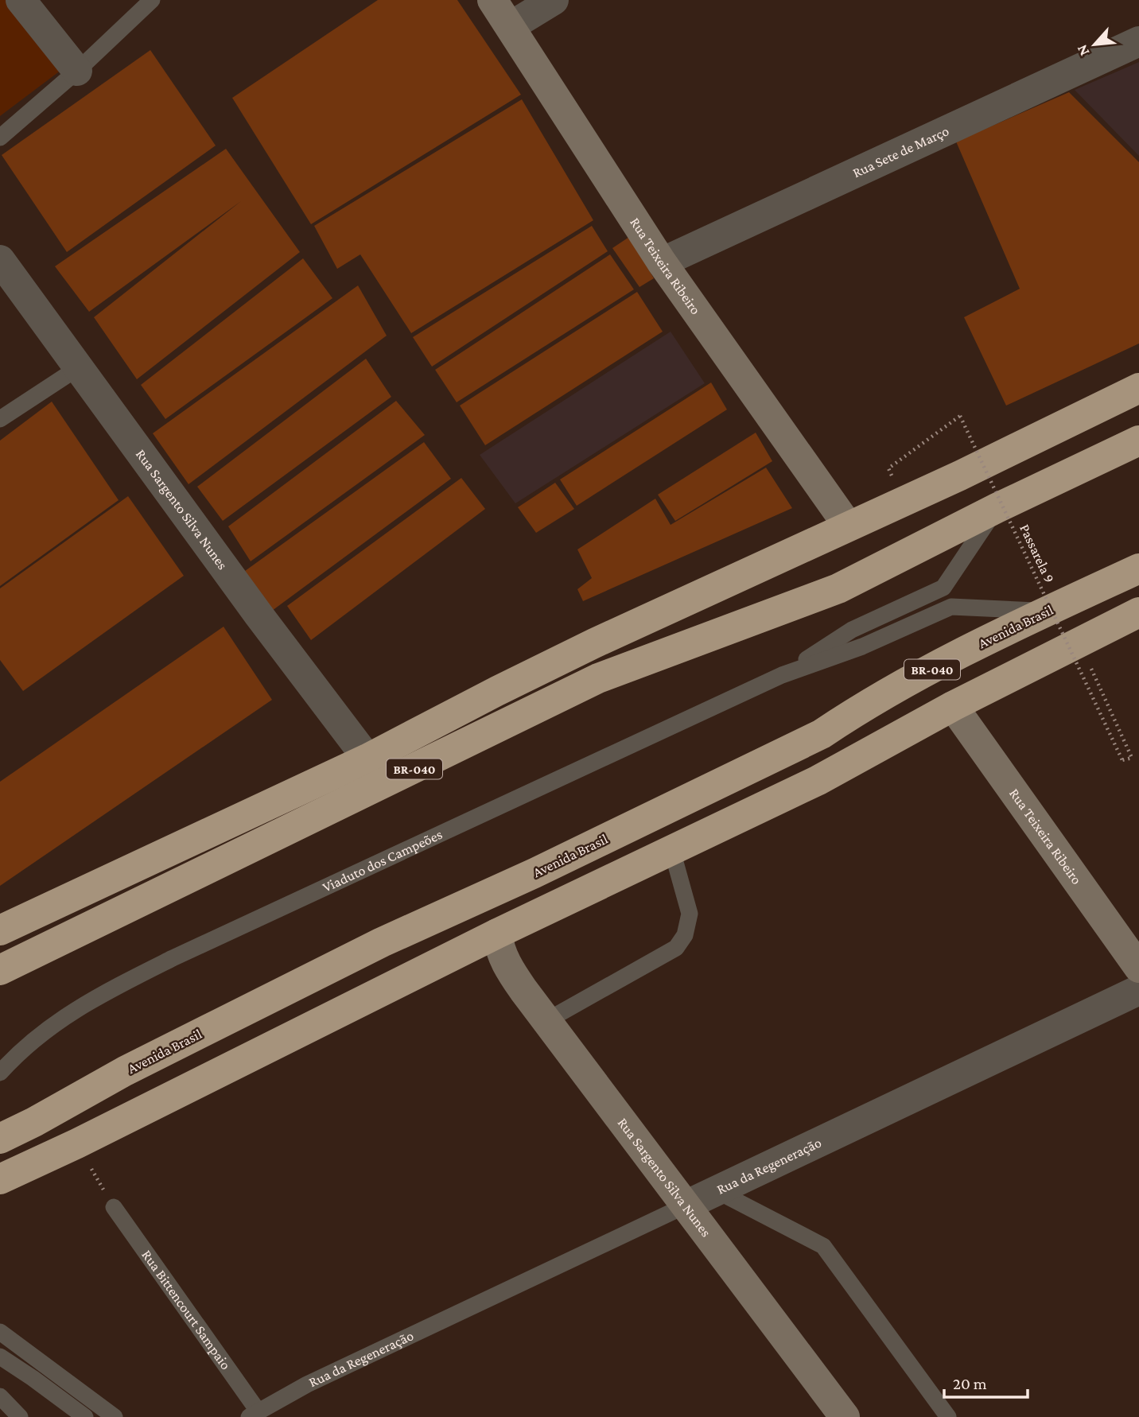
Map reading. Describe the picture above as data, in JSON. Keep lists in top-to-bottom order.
{
  "streets": {
    "highway": ["Avenida Brasil", "BR-040"],
    "street": [
      "Rua Sete de Março",
      "Rua Teixeira Ribeiro",
      "Rua Sargento Silva Nunes",
      "Rua da Regeneração"
    ],
    "lane": ["Viaduto dos Campeões", "Rua Bittencourt Sampaio"],
    "path": ["Passarela 9"]
  },
  "crossings": [
    ["Rua Sete de Março", "Rua Teixeira Ribeiro"],
    ["Rua Sargento Silva Nunes", "Rua da Regeneração"],
    ["Rua da Regeneração", "Rua Bittencourt Sampaio"]
  ],
  "scale_bar": "20 m",
  "north": "bottom left"
}
